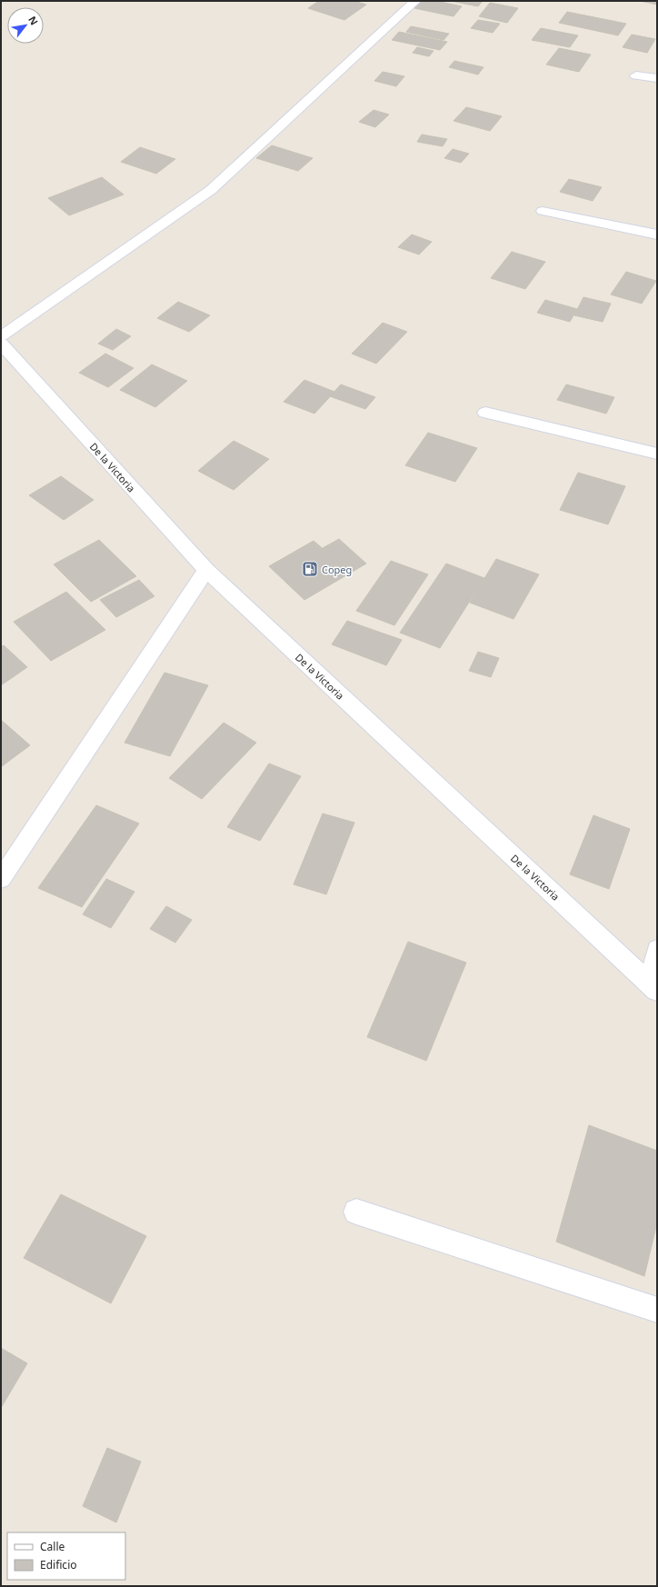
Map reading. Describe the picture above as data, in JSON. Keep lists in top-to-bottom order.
{
  "streets": {
    "street": ["De la Victoria"]
  },
  "places": {
    "fuel station": ["Copeg"]
  },
  "legend": ["Calle", "Edificio"],
  "north": "top right"
}
